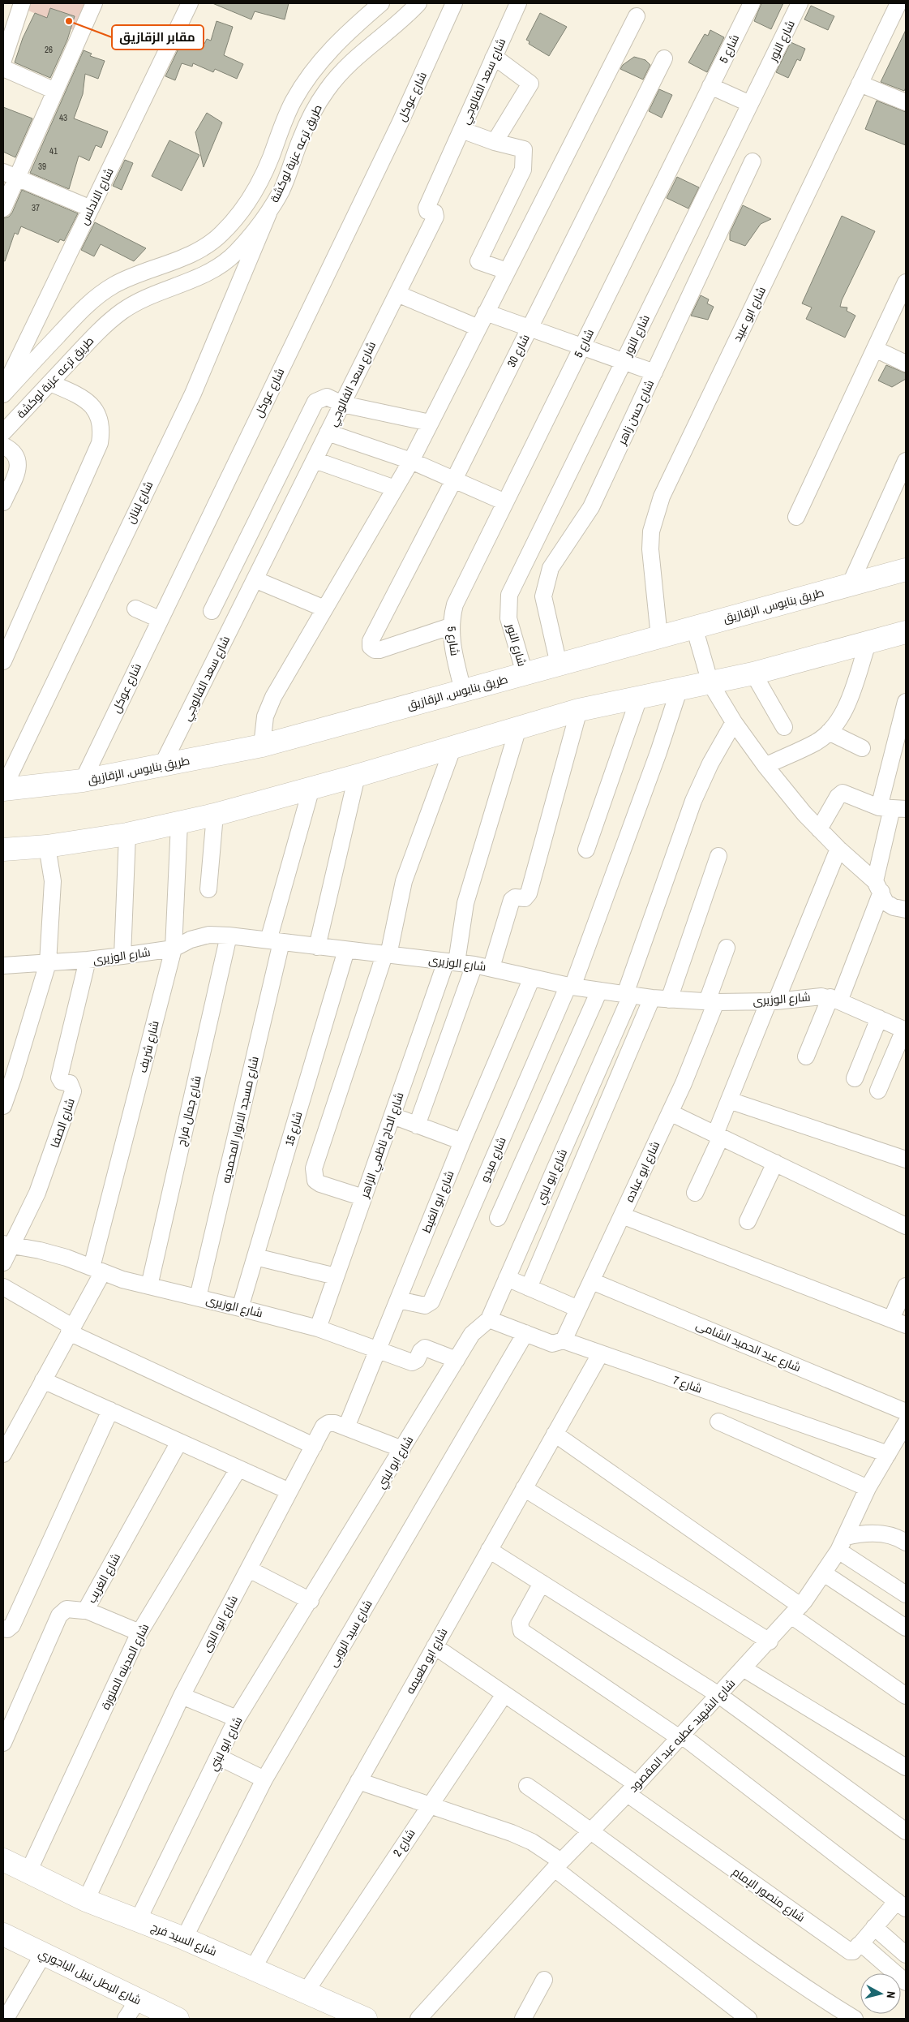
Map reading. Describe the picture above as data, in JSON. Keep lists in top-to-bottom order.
{
  "streets": {
    "main road": ["طريق بنايوس, الزقازيق", "شارع السيد فرج", "شارع البطل نبيل الباجوري"],
    "street": [
      "شارع النور",
      "شارع 5",
      "شارع سعد الفالوجي",
      "شارع عوكل",
      "طريق ترعه عزبة لوكشة",
      "شارع الاندلس",
      "شارع ابو عبيد",
      "شارع 30",
      "شارع حسن زاهر",
      "شارع لبنان",
      "شارع الوزيرى",
      "شارع شريف",
      "شارع جمال فراج",
      "شارع مسجد الانوار المحمديه",
      "شارع الصفا",
      "شارع 15",
      "شارع الحاج ناظمي الزاهر",
      "شارع ميدو",
      "شارع ابو عباده",
      "شارع ابو لبني",
      "شارع ابو الغيط",
      "شارع عبد الحميد الشامى",
      "شارع 7",
      "شارع الغريب",
      "شارع ابو النبى",
      "شارع سيد الروبى",
      "شارع ابو طعيمه",
      "شارع المدينه المنورة",
      "شارع الشهيد عطيه عبد المقصود",
      "شارع 2",
      "شارع منصور الإمام"
    ]
  },
  "crossings": [
    ["شارع النور", "طريق بنايوس, الزقازيق"],
    ["شارع 5", "شارع 30"],
    ["شارع 5", "طريق بنايوس, الزقازيق"],
    ["شارع سعد الفالوجي", "طريق بنايوس, الزقازيق"],
    ["شارع عوكل", "طريق بنايوس, الزقازيق"],
    ["طريق ترعه عزبة لوكشة", "شارع لبنان"],
    ["شارع ابو عبيد", "طريق بنايوس, الزقازيق"],
    ["شارع حسن زاهر", "طريق بنايوس, الزقازيق"],
    ["شارع لبنان", "طريق بنايوس, الزقازيق"],
    ["شارع الوزيرى", "شارع شريف"],
    ["شارع الوزيرى", "شارع جمال فراج"],
    ["شارع الوزيرى", "شارع مسجد الانوار المحمديه"],
    ["شارع الوزيرى", "شارع الصفا"],
    ["شارع الوزيرى", "شارع 15"],
    ["شارع الوزيرى", "شارع الحاج ناظمي الزاهر"],
    ["شارع الوزيرى", "شارع ميدو"],
    ["شارع الوزيرى", "شارع ابو عباده"],
    ["شارع الوزيرى", "شارع ابو لبني"],
    ["شارع الوزيرى", "شارع ابو الغيط"],
    ["شارع ميدو", "شارع ابو الغيط"],
    ["شارع ابو عباده", "شارع عبد الحميد الشامى"],
    ["شارع ابو عباده", "شارع 7"],
    ["شارع ابو لبني", "شارع 7"],
    ["شارع ابو لبني", "شارع ابو النبى"],
    ["شارع ابو لبني", "شارع السيد فرج"],
    ["شارع ابو الغيط", "شارع ابو النبى"],
    ["شارع 7", "شارع سيد الروبى"],
    ["شارع 7", "شارع ابو طعيمه"],
    ["شارع 7", "شارع الشهيد عطيه عبد المقصود"],
    ["شارع ابو النبى", "شارع السيد فرج"],
    ["شارع سيد الروبى", "شارع السيد فرج"],
    ["شارع ابو طعيمه", "شارع منصور الإمام"],
    ["شارع ابو طعيمه", "شارع السيد فرج"],
    ["شارع المدينه المنورة", "شارع السيد فرج"],
    ["شارع الشهيد عطيه عبد المقصود", "شارع منصور الإمام"],
    ["شارع 2", "شارع منصور الإمام"],
    ["شارع 2", "شارع السيد فرج"]
  ],
  "places": ["مقابر الزقازيق"],
  "house_numbers": [
    "26",
    "43",
    "41",
    "39",
    "37"
  ],
  "north": "right"
}
